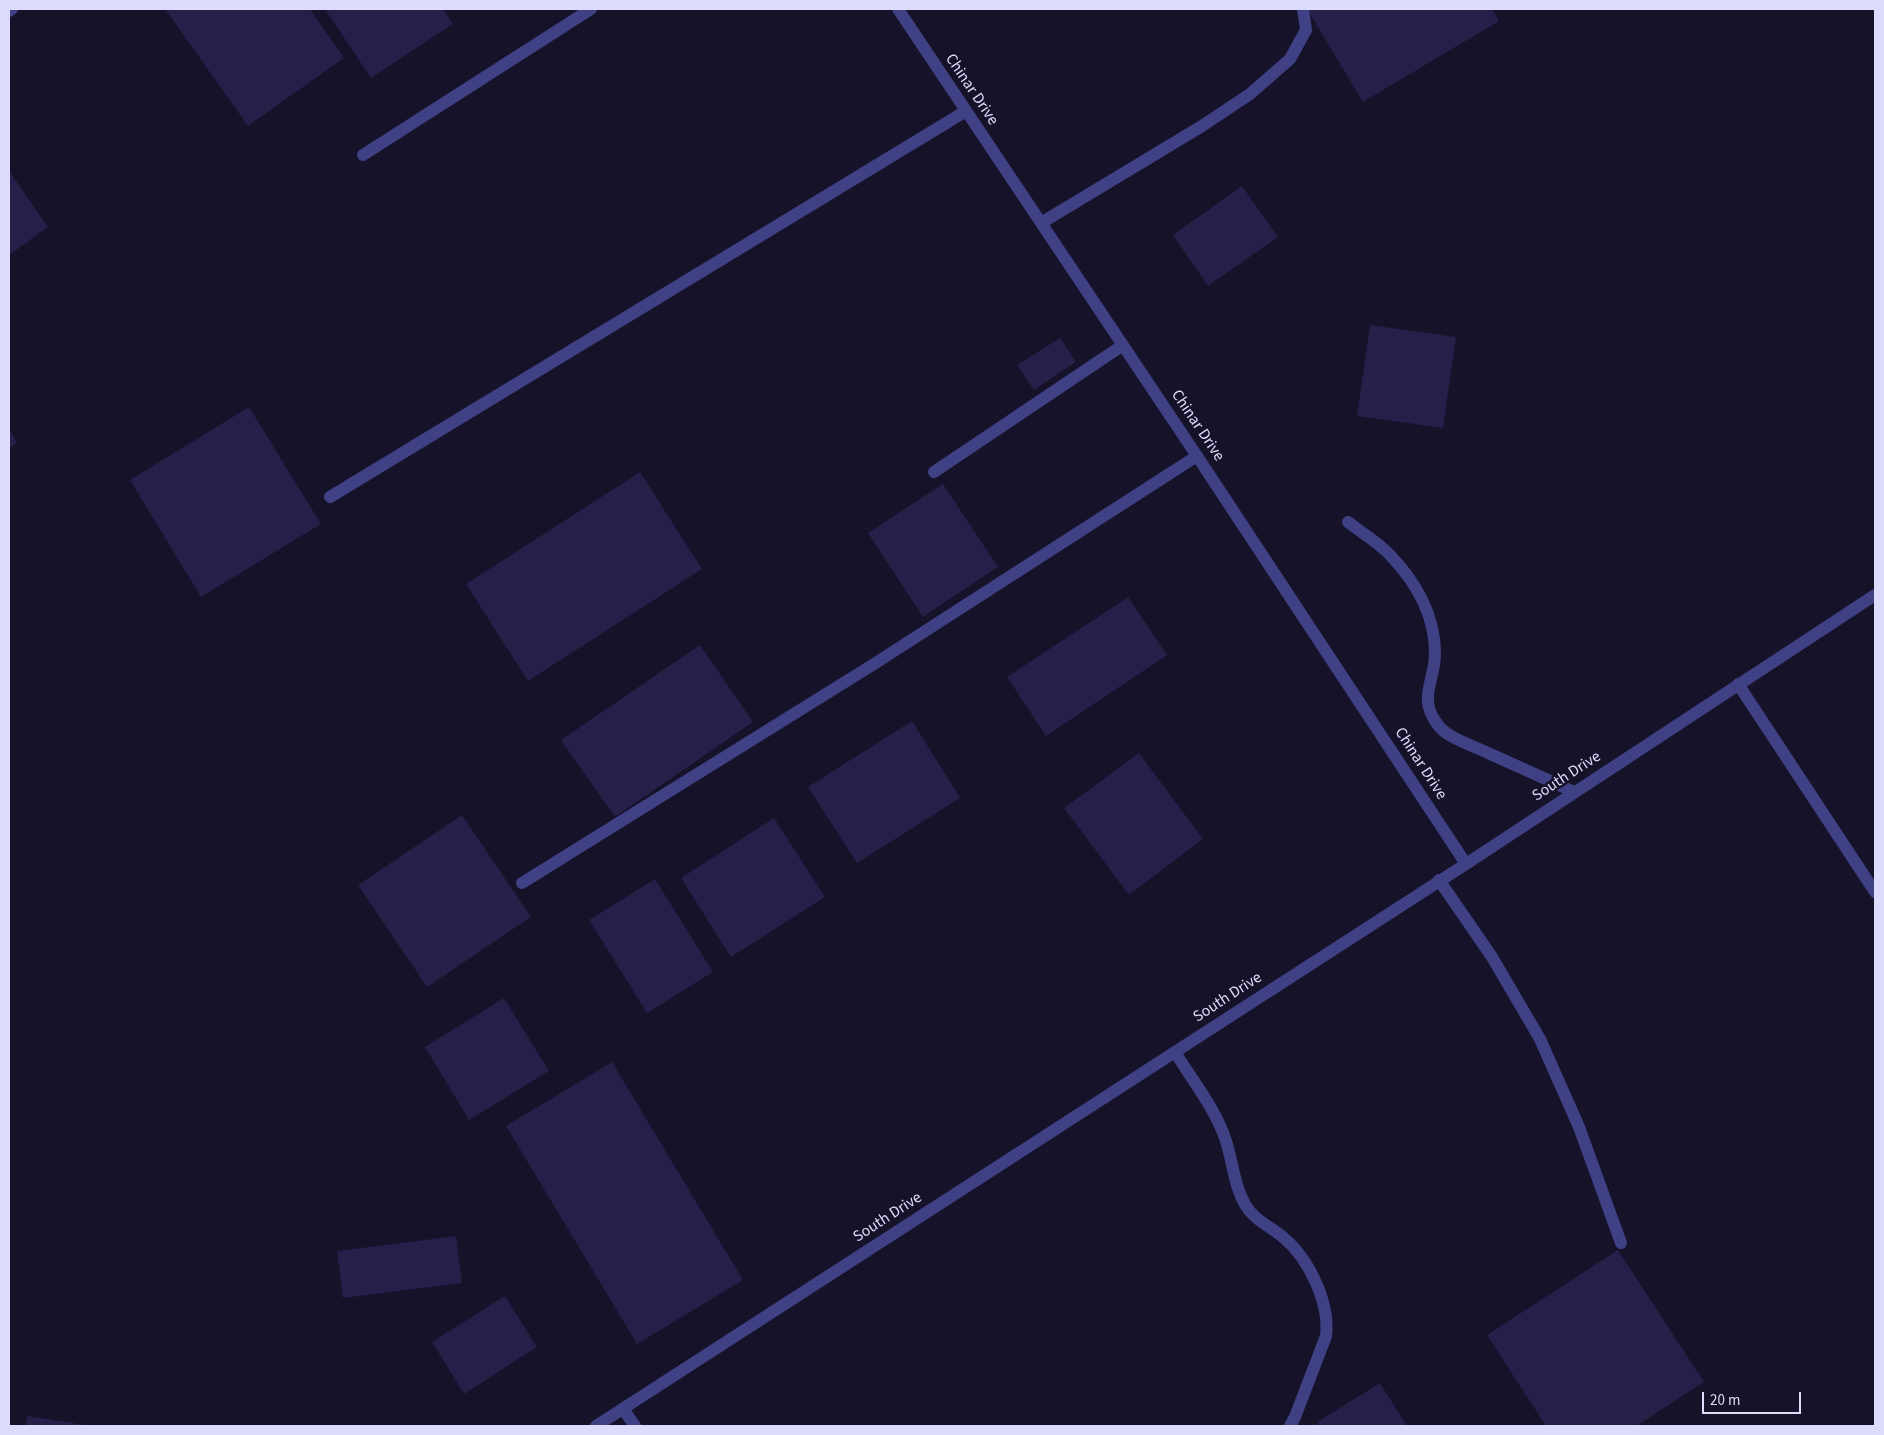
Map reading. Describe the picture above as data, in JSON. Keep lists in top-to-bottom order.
{
  "streets": {
    "street": ["Chinar Drive", "South Drive"]
  },
  "crossings": [
    ["Chinar Drive", "South Drive"]
  ],
  "scale_bar": "20 m"
}
